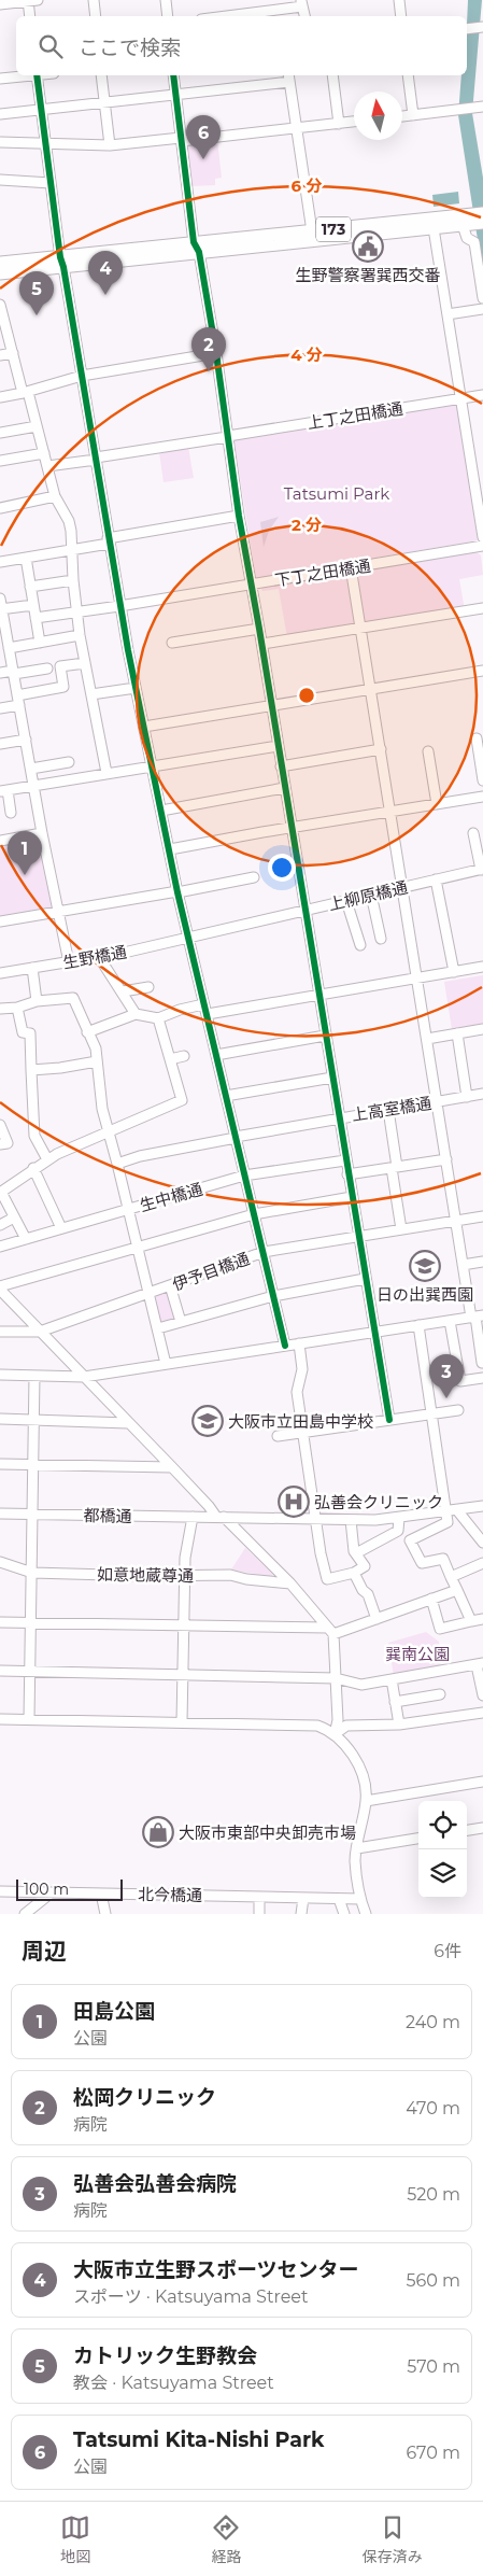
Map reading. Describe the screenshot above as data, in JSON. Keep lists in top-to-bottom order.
{
  "streets": {
    "main road": ["173"],
    "street": [
      "上丁之田橋通",
      "下丁之田橋通",
      "上柳原橋通",
      "生野橋通",
      "上高室橋通",
      "生中橋通",
      "伊予目橋通",
      "都橋通",
      "如意地蔵尊通",
      "北今橋通"
    ]
  },
  "crossings": [
    ["上柳原橋通", "生野橋通"]
  ],
  "parks": ["Tatsumi Park", "巽南公園"],
  "places": {
    "public building": ["生野警察署巽西交番"],
    "school or university": ["日の出巽西園", "大阪市立田島中学校"],
    "hospital": ["弘善会クリニック"],
    "shop": ["大阪市東部中央卸売市場"]
  },
  "scale_bar": "100 m",
  "north": "top",
  "page": {
    "search": "ここで検索",
    "pins": [
      "6",
      "4",
      "5",
      "2",
      "1",
      "3"
    ],
    "scale": "100 m",
    "heading": ["周辺", "6件"],
    "list": [
      {
        "mark": "1",
        "name": "田島公園",
        "note": "公園",
        "value": "240 m"
      },
      {
        "mark": "2",
        "name": "松岡クリニック",
        "note": "病院",
        "value": "470 m"
      },
      {
        "mark": "3",
        "name": "弘善会弘善会病院",
        "note": "病院",
        "value": "520 m"
      },
      {
        "mark": "4",
        "name": "大阪市立生野スポーツセンター",
        "note": "スポーツ · Katsuyama Street",
        "value": "560 m"
      },
      {
        "mark": "5",
        "name": "カトリック生野教会",
        "note": "教会 · Katsuyama Street",
        "value": "570 m"
      },
      {
        "mark": "6",
        "name": "Tatsumi Kita-Nishi Park",
        "note": "公園",
        "value": "670 m"
      }
    ],
    "nav": ["地図", "経路", "保存済み"]
  },
  "rings": ["6 分", "4 分", "2 分"]
}
